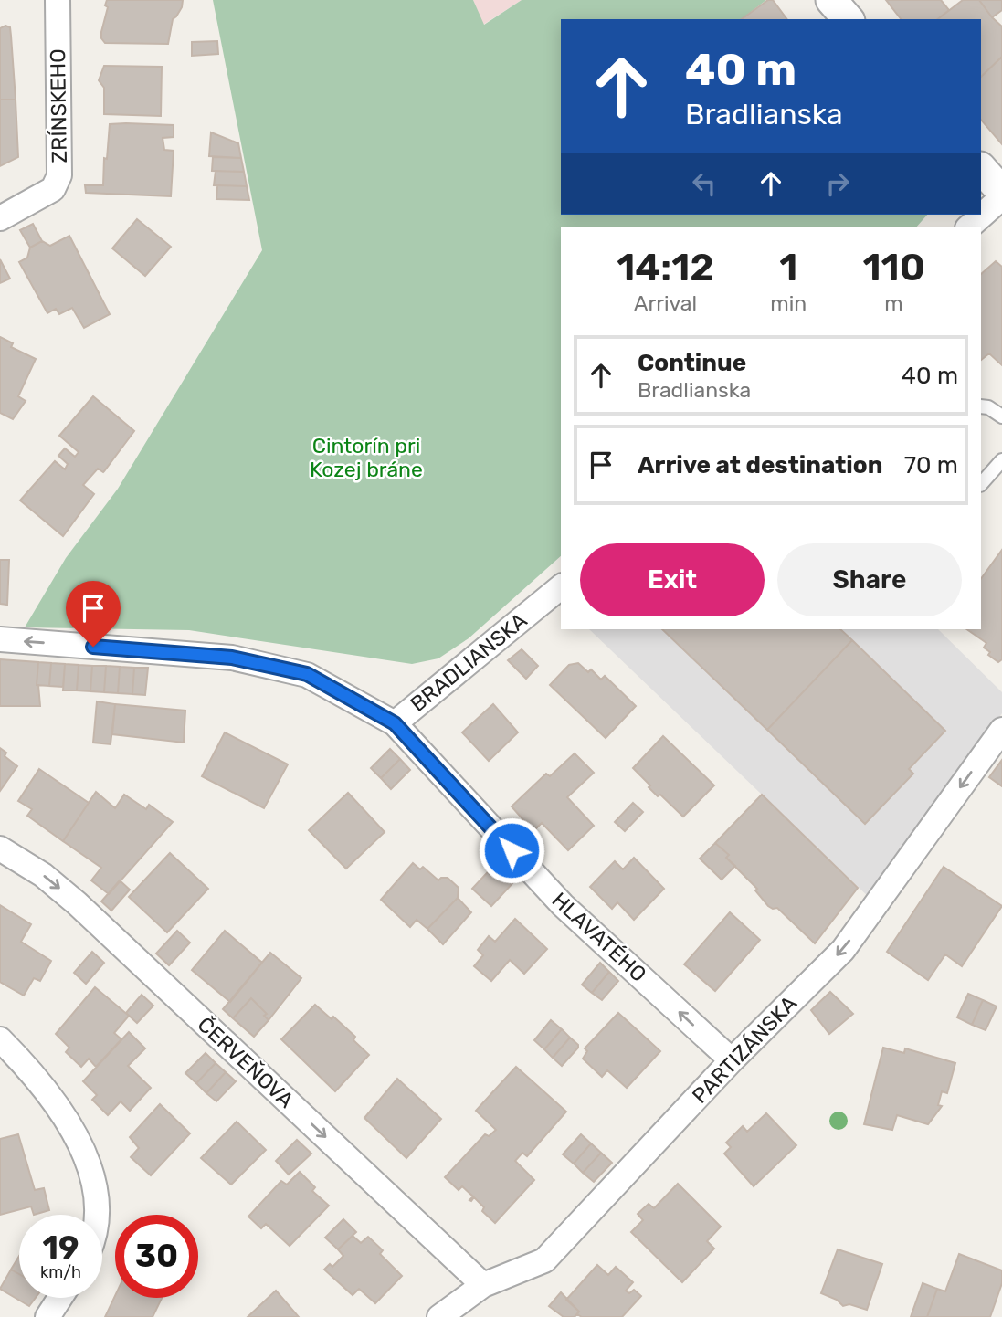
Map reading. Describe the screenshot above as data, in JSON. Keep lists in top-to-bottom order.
{
  "streets": {
    "street": [
      "ZRÍNSKEHO",
      "BRADLIANSKA",
      "HLAVATÉHO",
      "PARTIZÁNSKA",
      "ČERVEŇOVA"
    ]
  },
  "crossings": [
    ["BRADLIANSKA", "HLAVATÉHO"],
    ["HLAVATÉHO", "PARTIZÁNSKA"],
    ["PARTIZÁNSKA", "ČERVEŇOVA"]
  ],
  "one_way": ["BRADLIANSKA", "HLAVATÉHO", "PARTIZÁNSKA"],
  "parks": ["Cintorín pri Kozej bráne"],
  "page": {
    "turn": ["40 m", "Bradlianska"],
    "eta": [
      "14:12",
      "Arrival",
      "1",
      "min",
      "110",
      "m"
    ],
    "list": [
      {
        "name": "Continue",
        "note": "Bradlianska",
        "value": "40 m"
      },
      {
        "name": "Arrive at destination",
        "value": "70 m"
      }
    ],
    "buttons": ["Exit", "Share"],
    "speed": "19 km/h",
    "limit": "30"
  }
}
